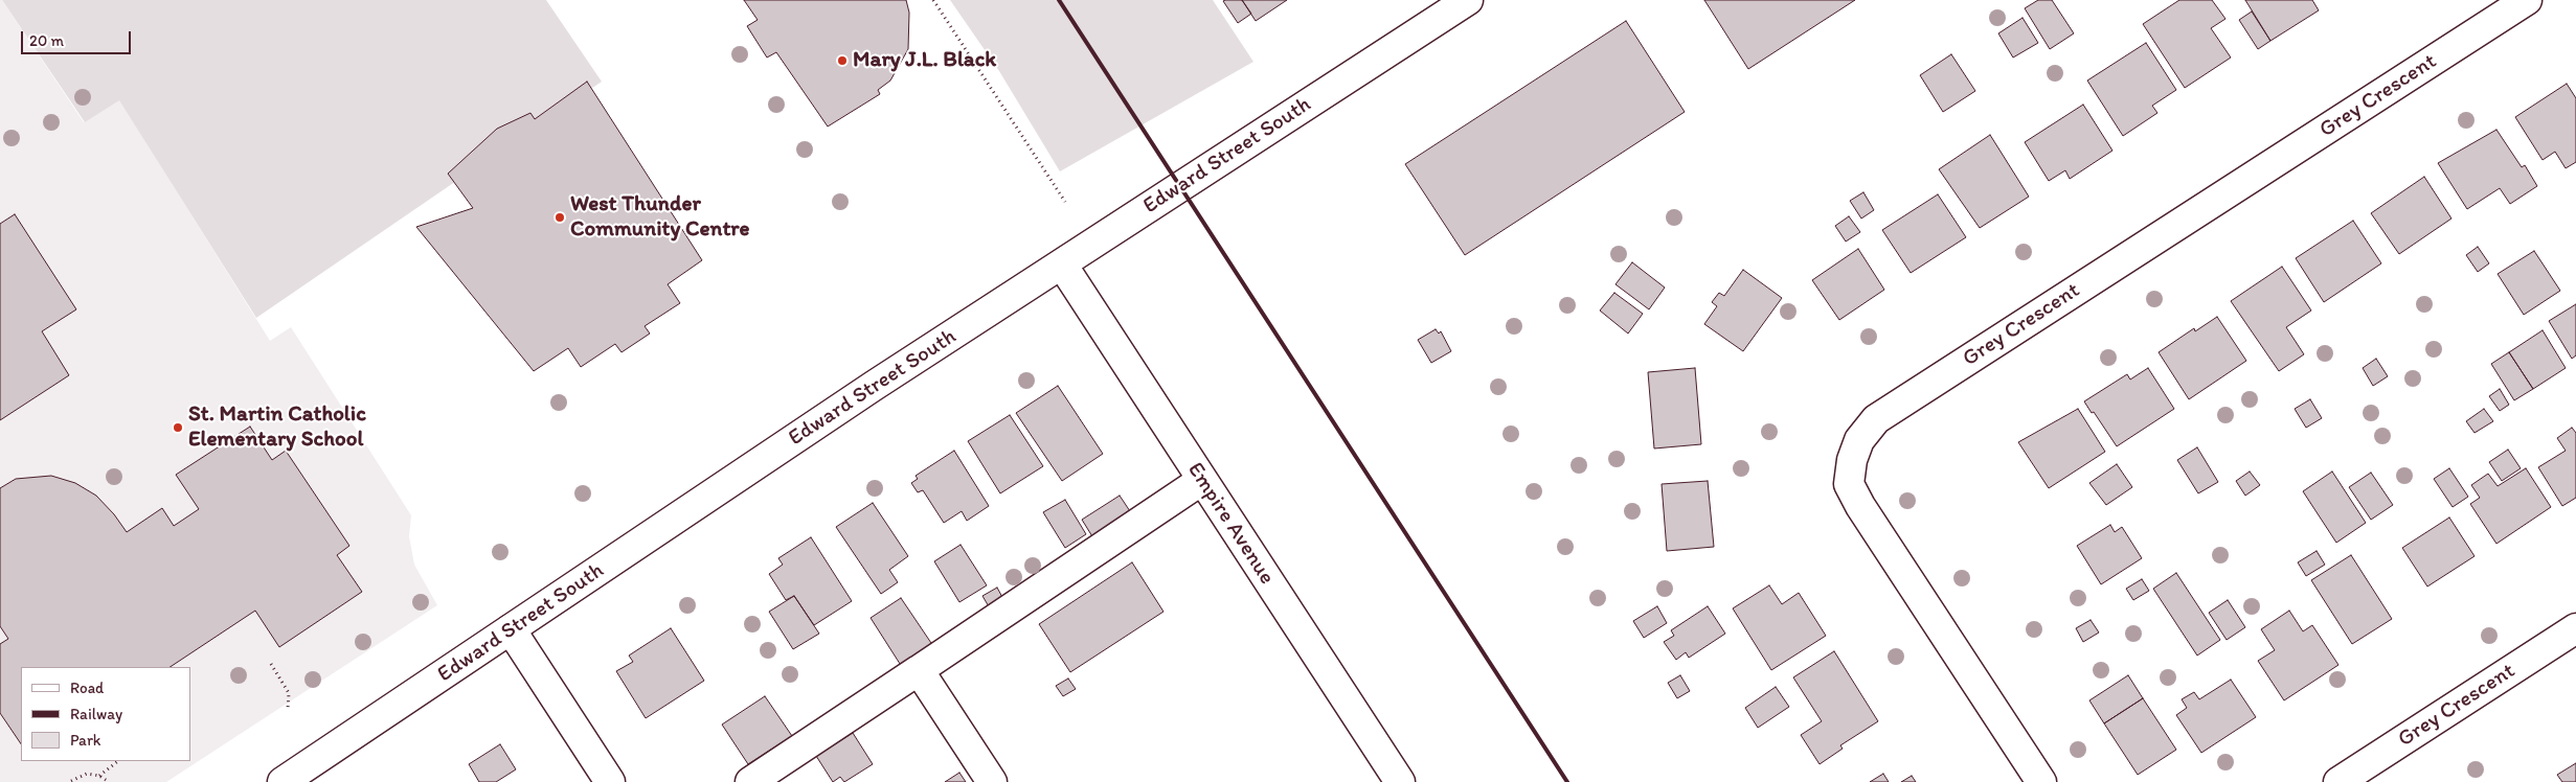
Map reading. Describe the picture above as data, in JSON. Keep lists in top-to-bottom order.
{
  "streets": {
    "street": ["Grey Crescent", "Edward Street South", "Empire Avenue"]
  },
  "crossings": [
    ["Edward Street South", "Empire Avenue"]
  ],
  "places": ["Mary J.L. Black", "West Thunder Community Centre", "St. Martin Catholic Elementary School"],
  "legend": ["Road", "Railway", "Park"],
  "scale_bar": "20 m"
}
